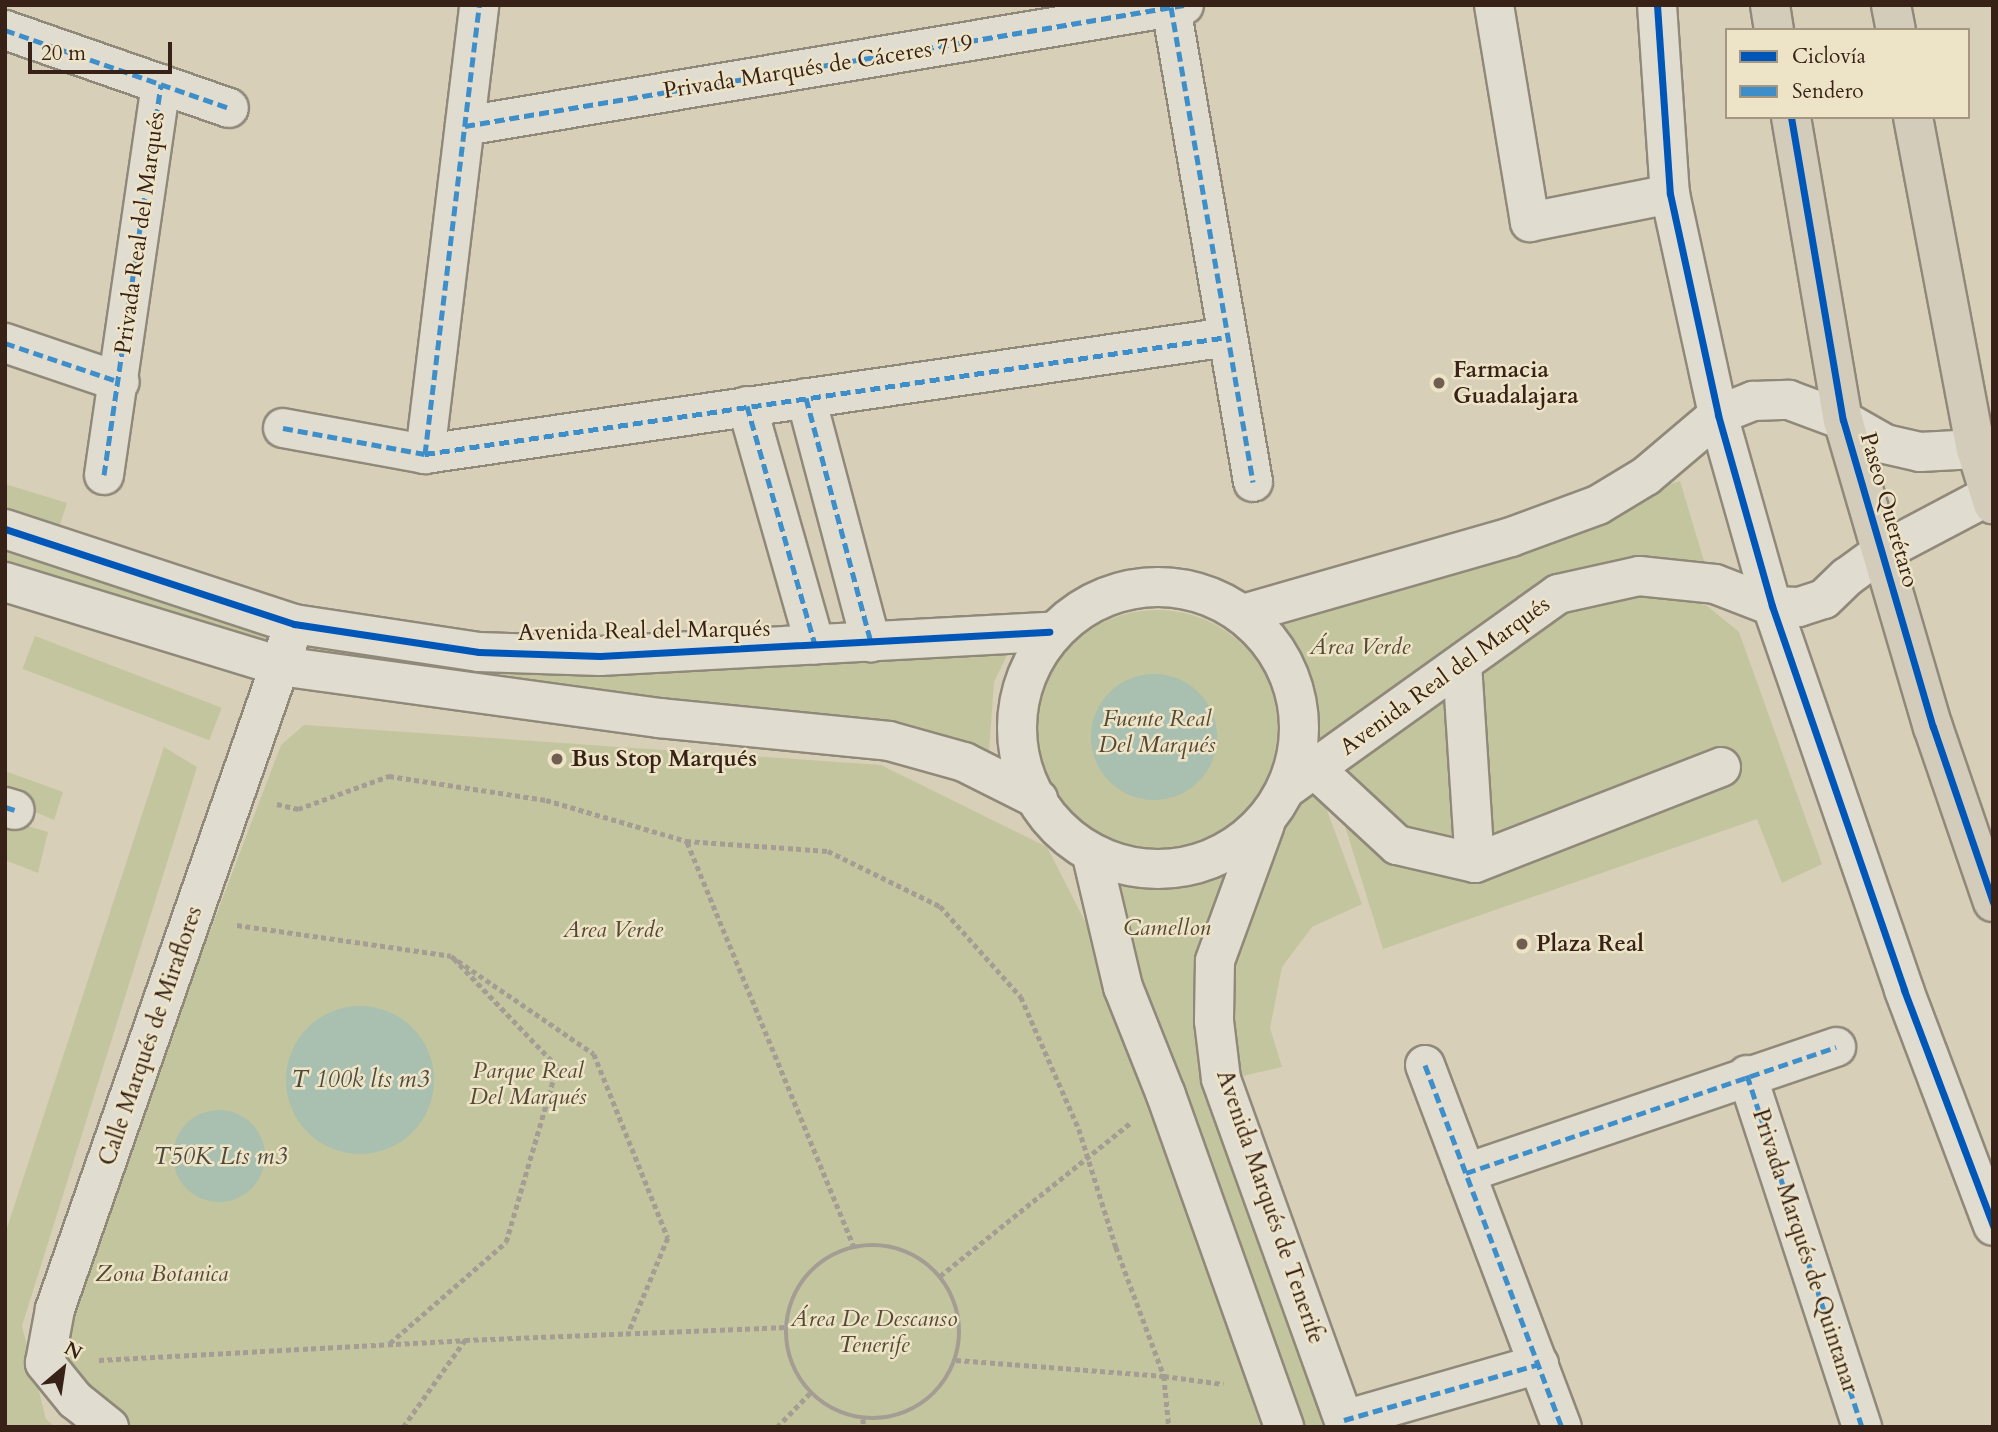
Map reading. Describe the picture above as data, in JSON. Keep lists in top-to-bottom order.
{
  "streets": {
    "main road": ["Paseo Querétaro"],
    "street": [
      "Privada Marqués de Cáceres 719",
      "Privada Real del Marqués",
      "Avenida Real del Marqués",
      "Calle Marqués de Miraflores",
      "Avenida Marqués de Tenerife",
      "Privada Marqués de Quintanar"
    ]
  },
  "crossings": [
    ["Paseo Querétaro", "Avenida Real del Marqués"],
    ["Avenida Real del Marqués", "Calle Marqués de Miraflores"]
  ],
  "water": ["T 100k lts m3", "T50K Lts m3"],
  "parks": [
    "Área Verde",
    "Fuente Real Del Marqués",
    "Camellon",
    "Area Verde",
    "Parque Real Del Marqués",
    "Zona Botanica",
    "Área De Descanso Tenerife"
  ],
  "places": ["Farmacia Guadalajara", "Bus Stop Marqués", "Plaza Real"],
  "legend": ["Ciclovía", "Sendero"],
  "scale_bar": "20 m",
  "north": "top right"
}
